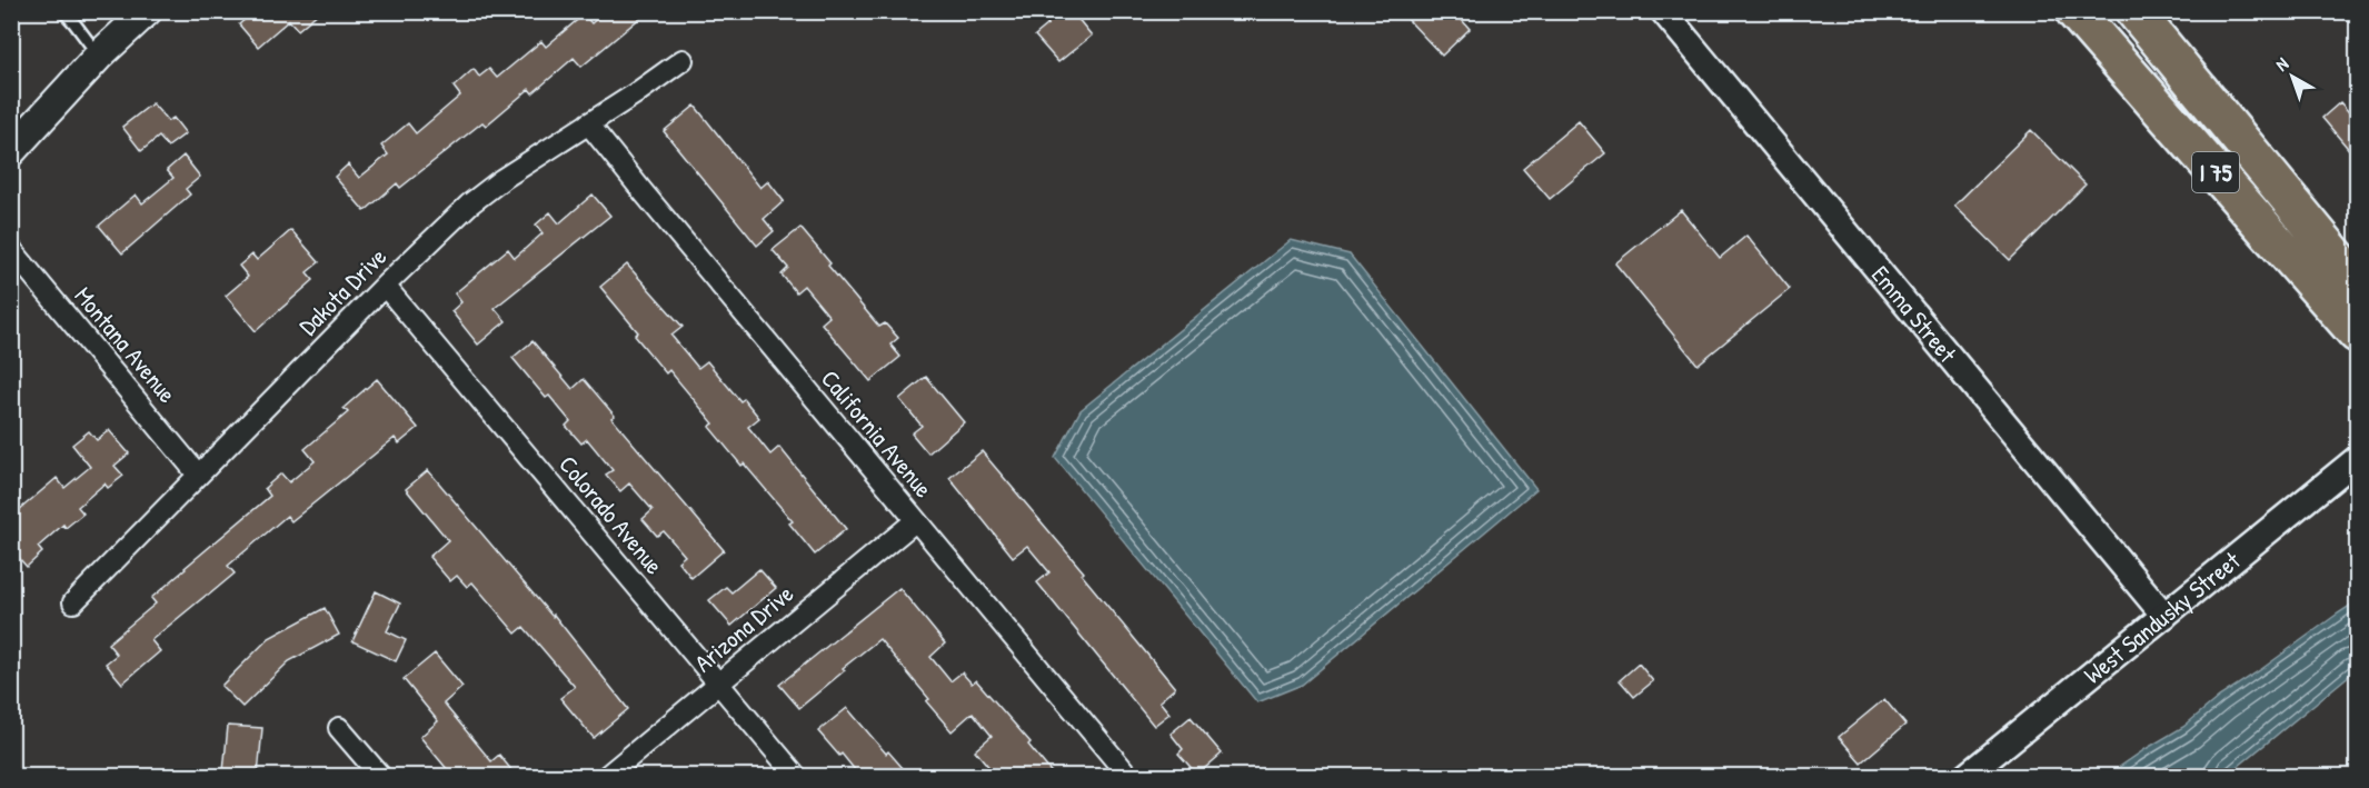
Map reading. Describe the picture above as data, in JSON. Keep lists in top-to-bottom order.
{
  "streets": {
    "highway": ["I 75"],
    "street": [
      "Dakota Drive",
      "Emma Street",
      "Montana Avenue",
      "California Avenue",
      "Colorado Avenue",
      "West Sandusky Street",
      "Arizona Drive"
    ]
  },
  "crossings": [
    ["Dakota Drive", "Montana Avenue"],
    ["Dakota Drive", "California Avenue"],
    ["Dakota Drive", "Colorado Avenue"],
    ["Emma Street", "West Sandusky Street"],
    ["California Avenue", "Arizona Drive"],
    ["Colorado Avenue", "Arizona Drive"]
  ],
  "north": "top left"
}
